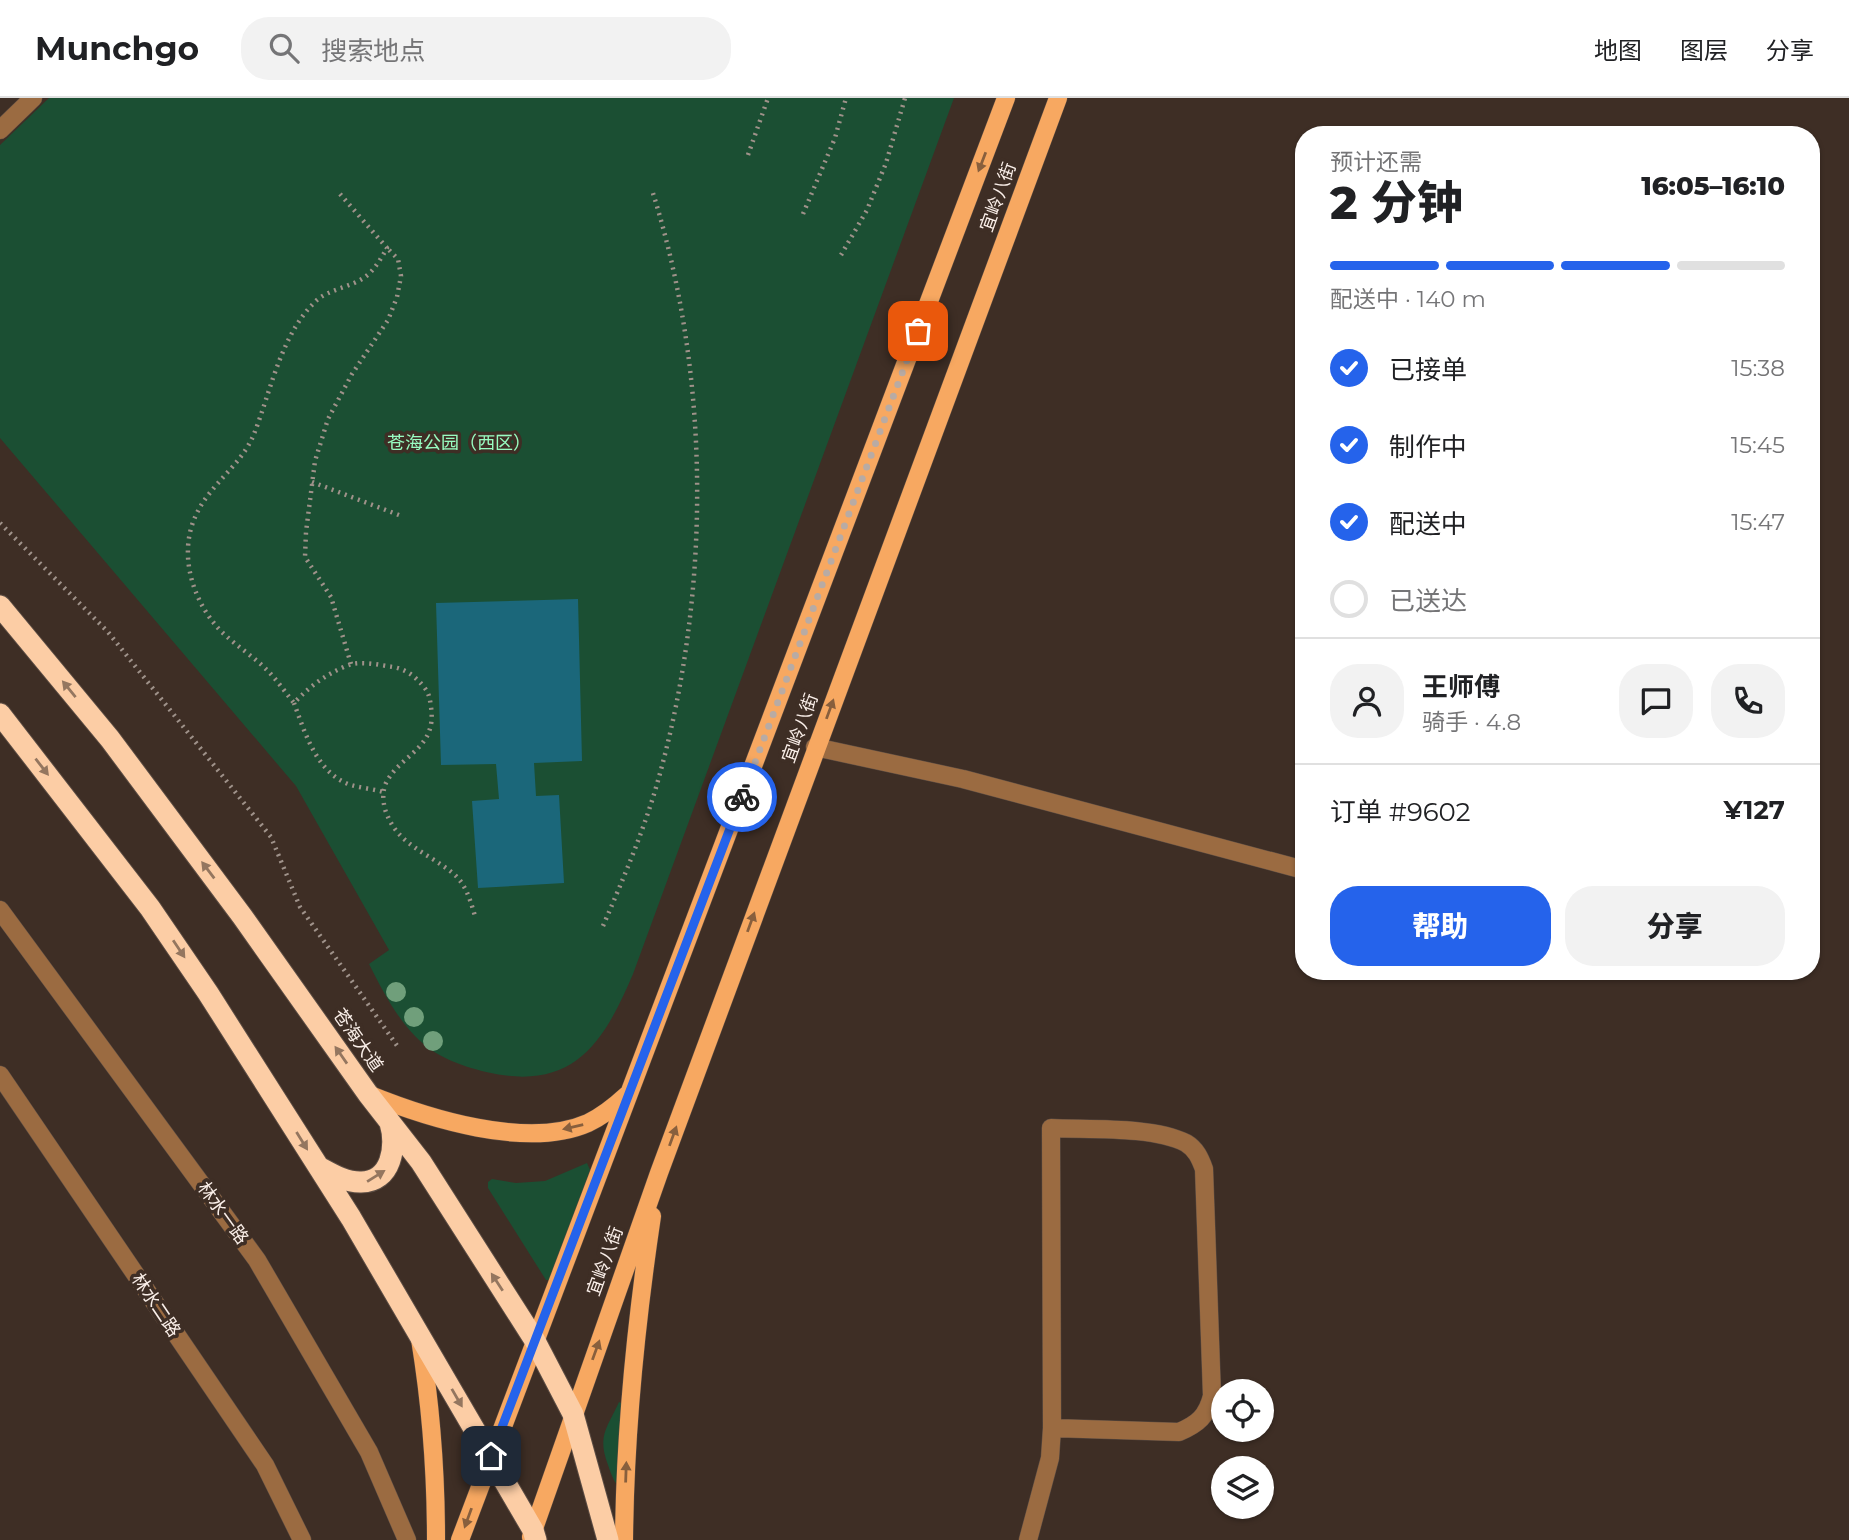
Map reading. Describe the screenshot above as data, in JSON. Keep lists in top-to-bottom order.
{
  "streets": {
    "highway": ["苍海大道"],
    "main road": ["宜岭八街"],
    "street": ["林水一路", "林水二路"]
  },
  "crossings": [
    ["宜岭八街", "苍海大道"]
  ],
  "parks": ["苍海公园（西区）"],
  "page": {
    "header": "Munchgo",
    "search": "搜索地点",
    "nav": ["地图", "图层", "分享"],
    "heading": ["2 分钟", "预计还需", "16:05–16:10"],
    "panel": [
      "王师傅",
      "骑手 · 4.8",
      "订单 #9602",
      "¥127"
    ],
    "bar": "配送中 · 140 m",
    "list": [
      ["已接单", "15:38"],
      ["制作中", "15:45"],
      ["配送中", "15:47"],
      "已送达"
    ],
    "buttons": ["帮助", "分享"]
  }
}
